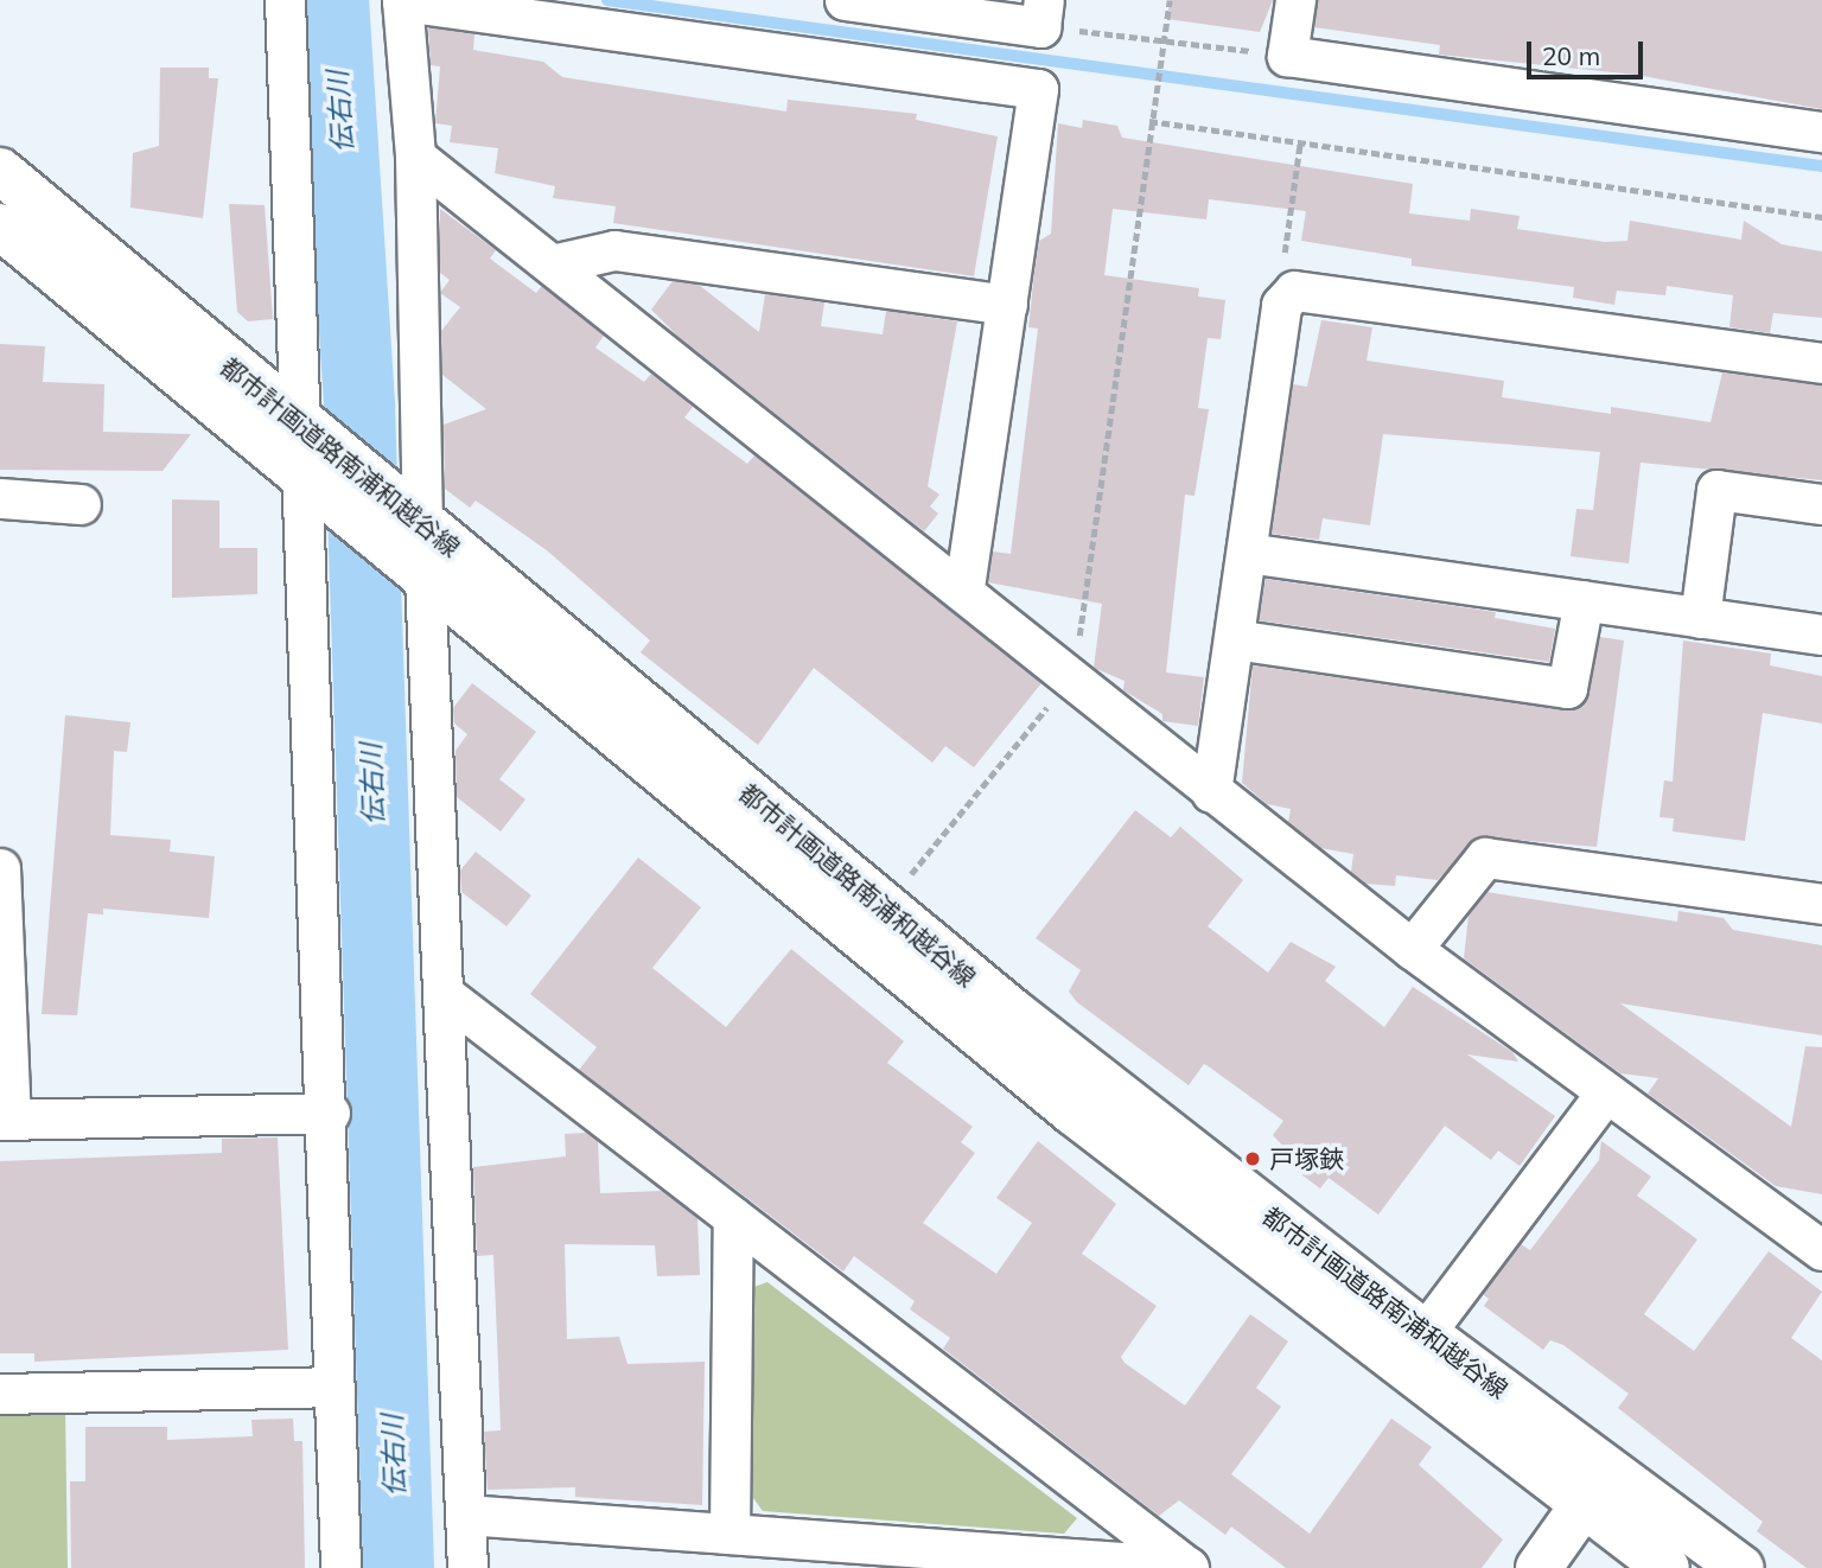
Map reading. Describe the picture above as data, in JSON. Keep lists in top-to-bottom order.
{
  "streets": {
    "street": ["都市計画道路南浦和越谷線"]
  },
  "water": ["伝右川"],
  "places": ["戸塚鋏"],
  "scale_bar": "20 m"
}
